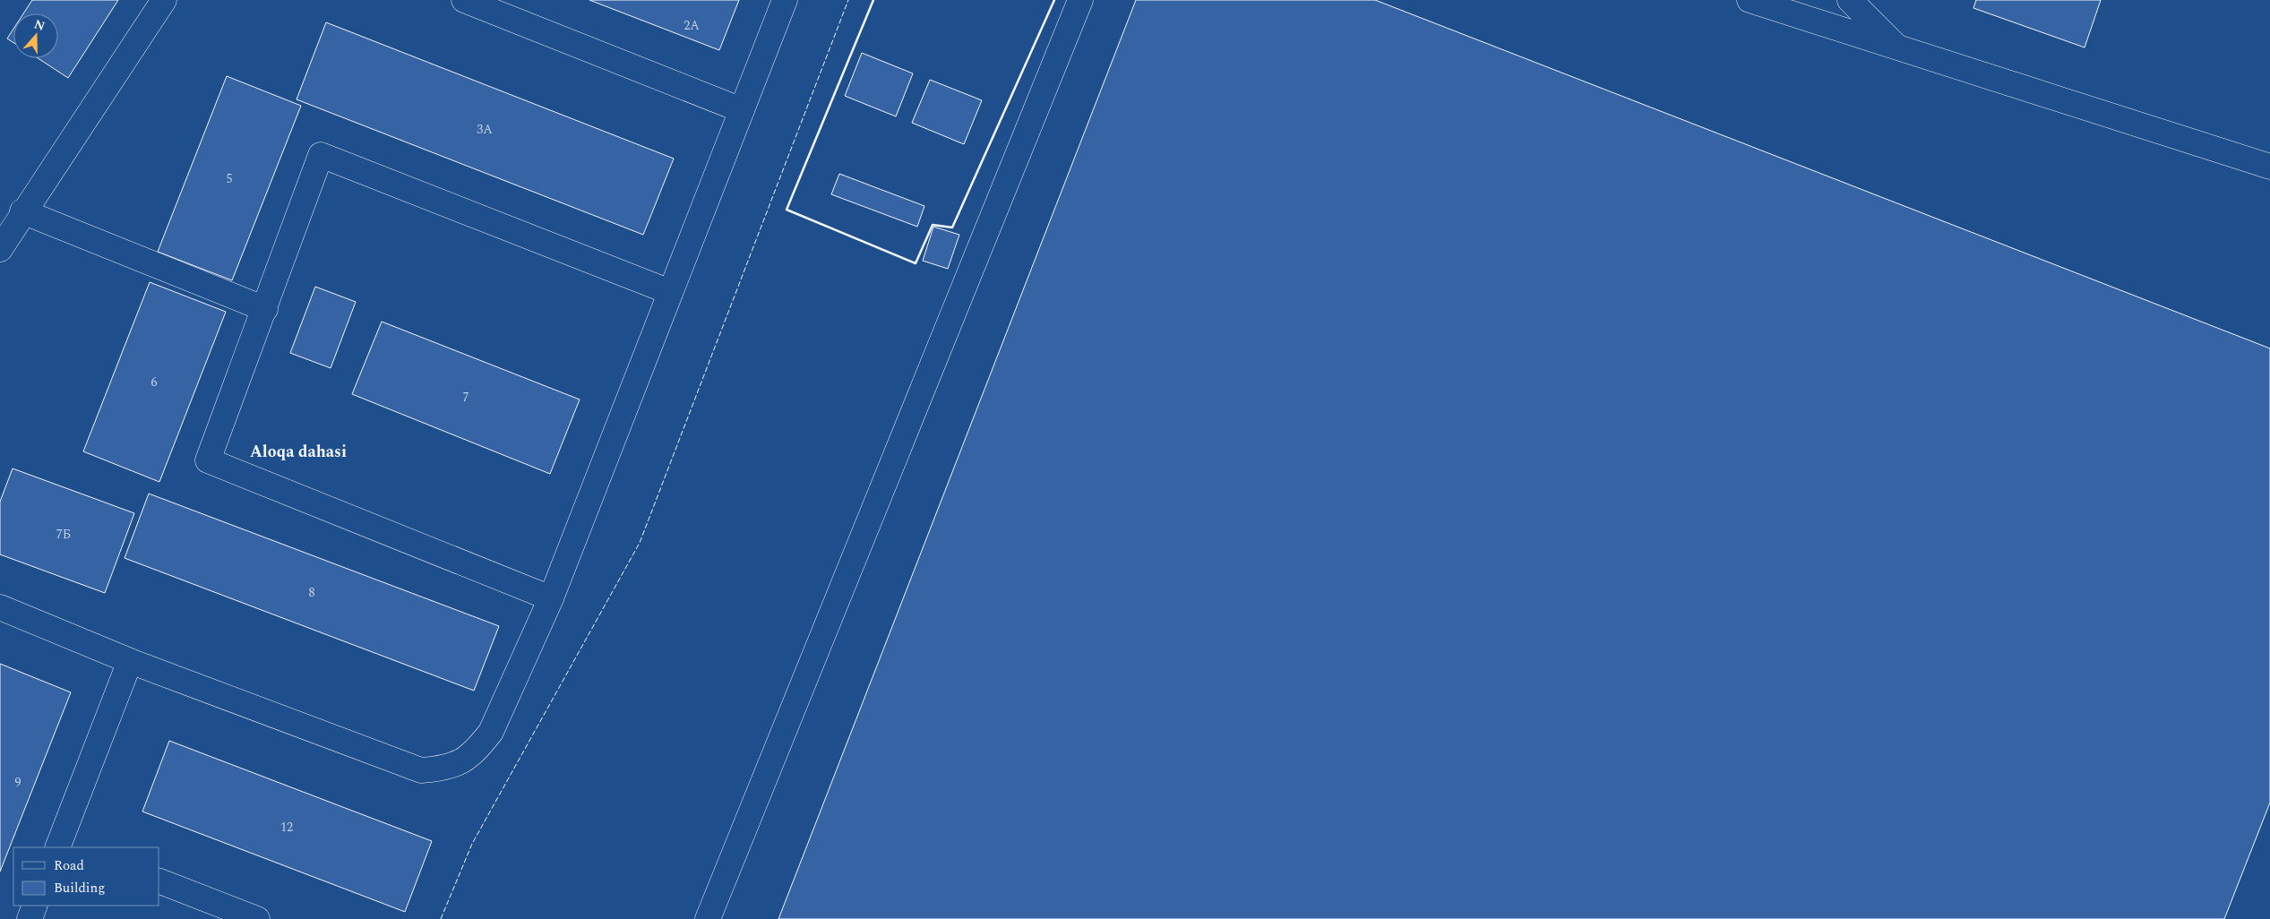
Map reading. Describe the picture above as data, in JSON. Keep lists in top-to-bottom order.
{
  "districts": ["Aloqa dahasi"],
  "house_numbers": [
    "2А",
    "3А",
    "5",
    "6",
    "7",
    "7Б",
    "8",
    "9",
    "12"
  ],
  "legend": ["Road", "Building"],
  "north": "top"
}
